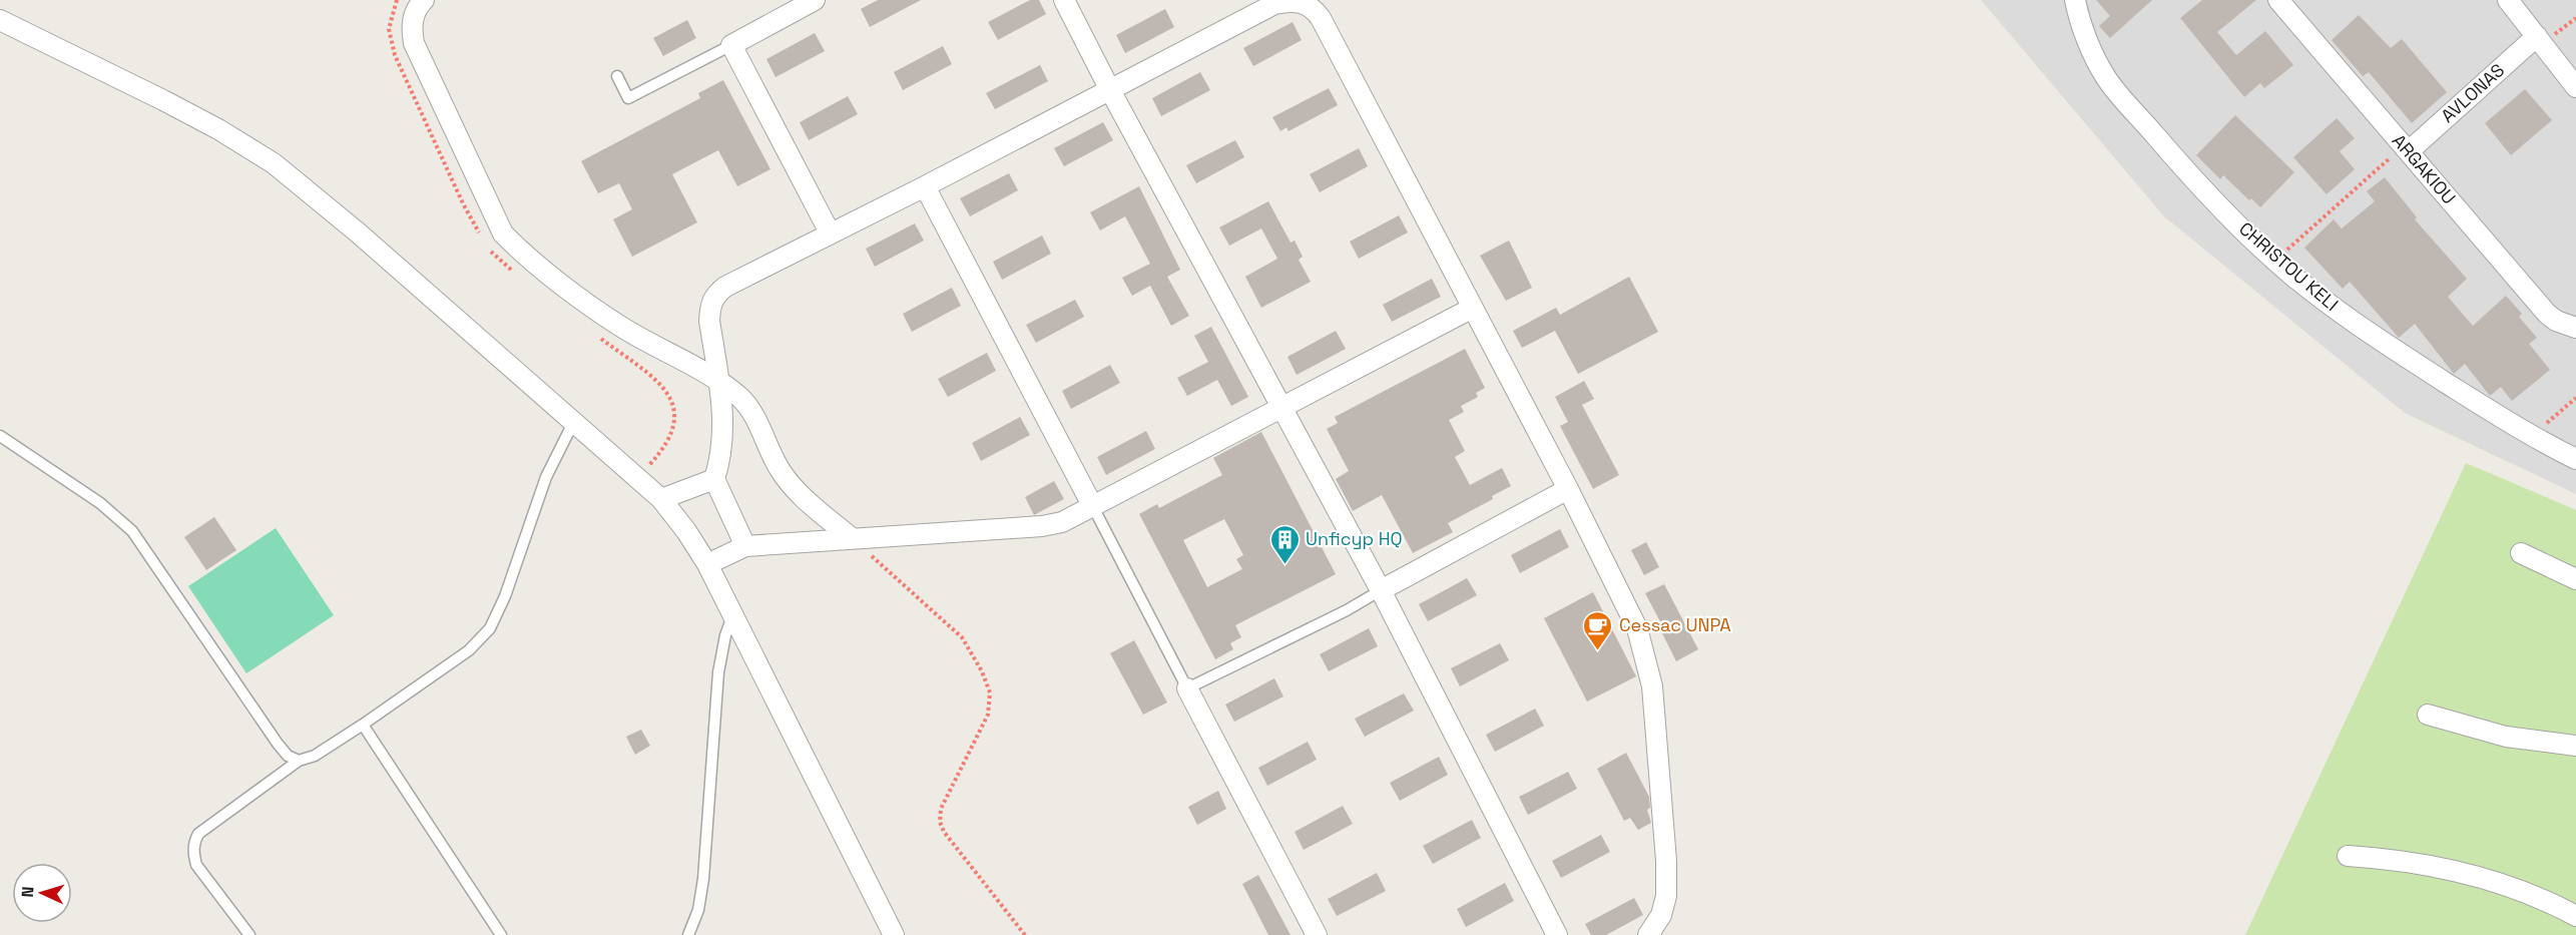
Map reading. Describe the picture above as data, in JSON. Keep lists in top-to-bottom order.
{
  "streets": {
    "street": ["AVLONAS", "ARGAKIOU", "CHRISTOU KELI"]
  },
  "crossings": [
    ["AVLONAS", "ARGAKIOU"]
  ],
  "places": {
    "building": ["Unficyp HQ"],
    "cafe": ["Cessac UNPA"]
  },
  "north": "left"
}
